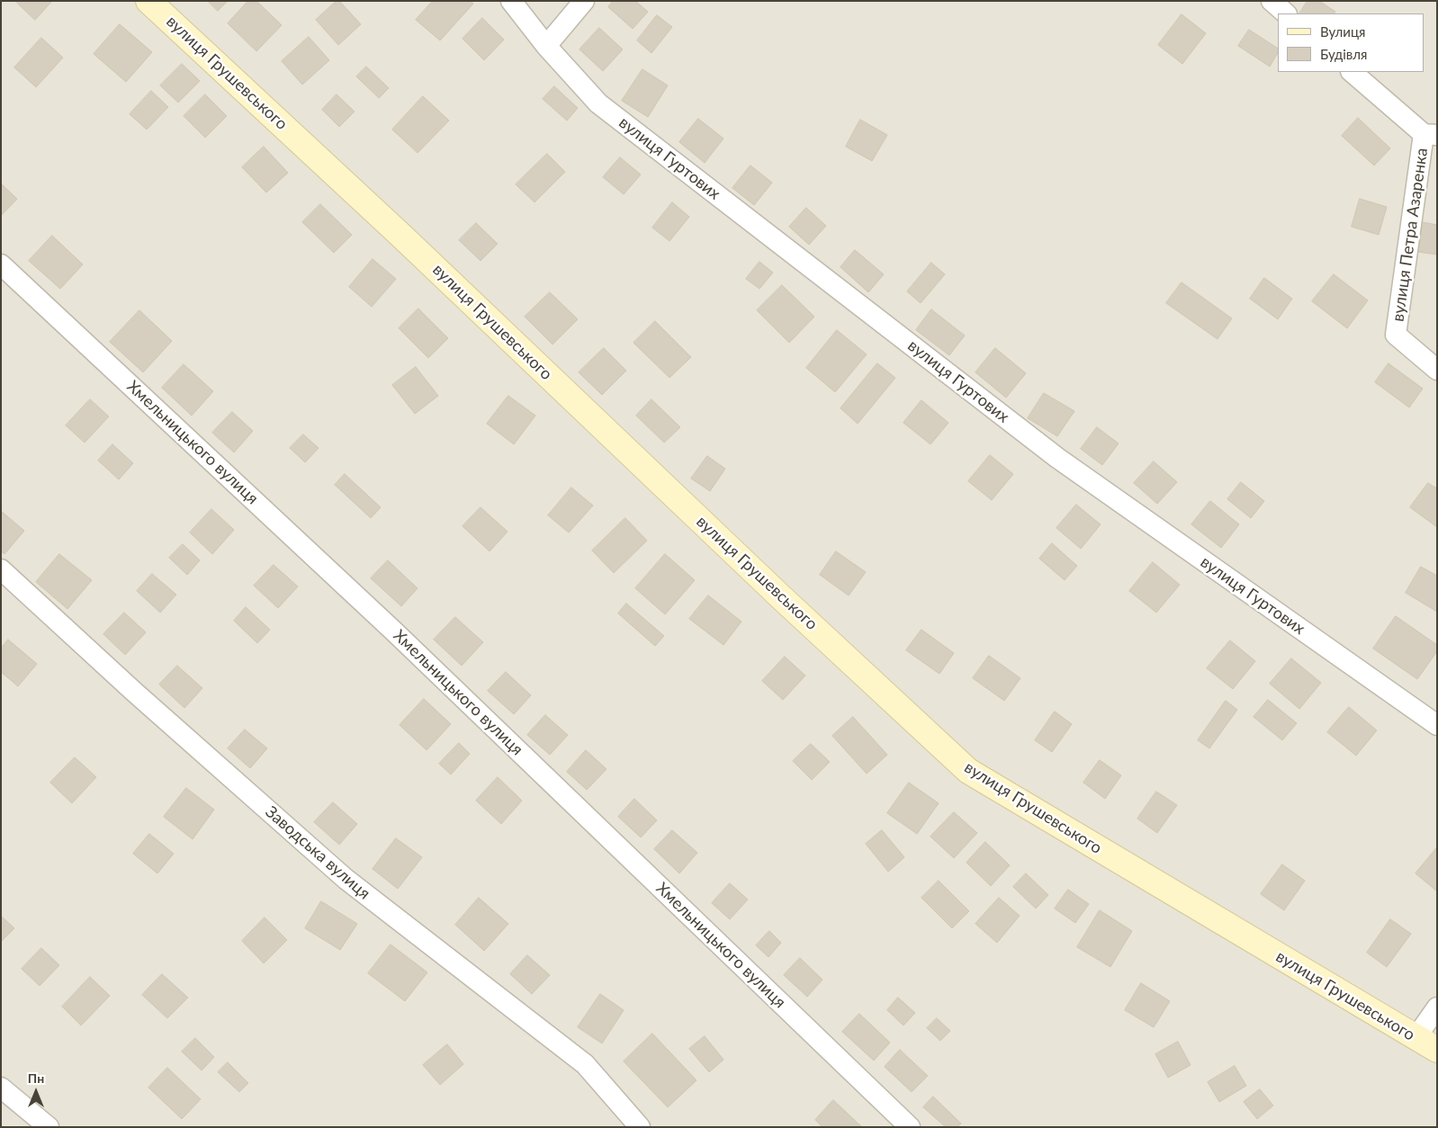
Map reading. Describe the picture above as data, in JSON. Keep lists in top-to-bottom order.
{
  "streets": {
    "street": [
      "вулиця Грушевського",
      "вулиця Гуртових",
      "вулиця Петра Азаренка",
      "Хмельницького вулиця",
      "Заводська вулиця"
    ]
  },
  "legend": ["Вулиця", "Будівля"],
  "north": "top"
}
